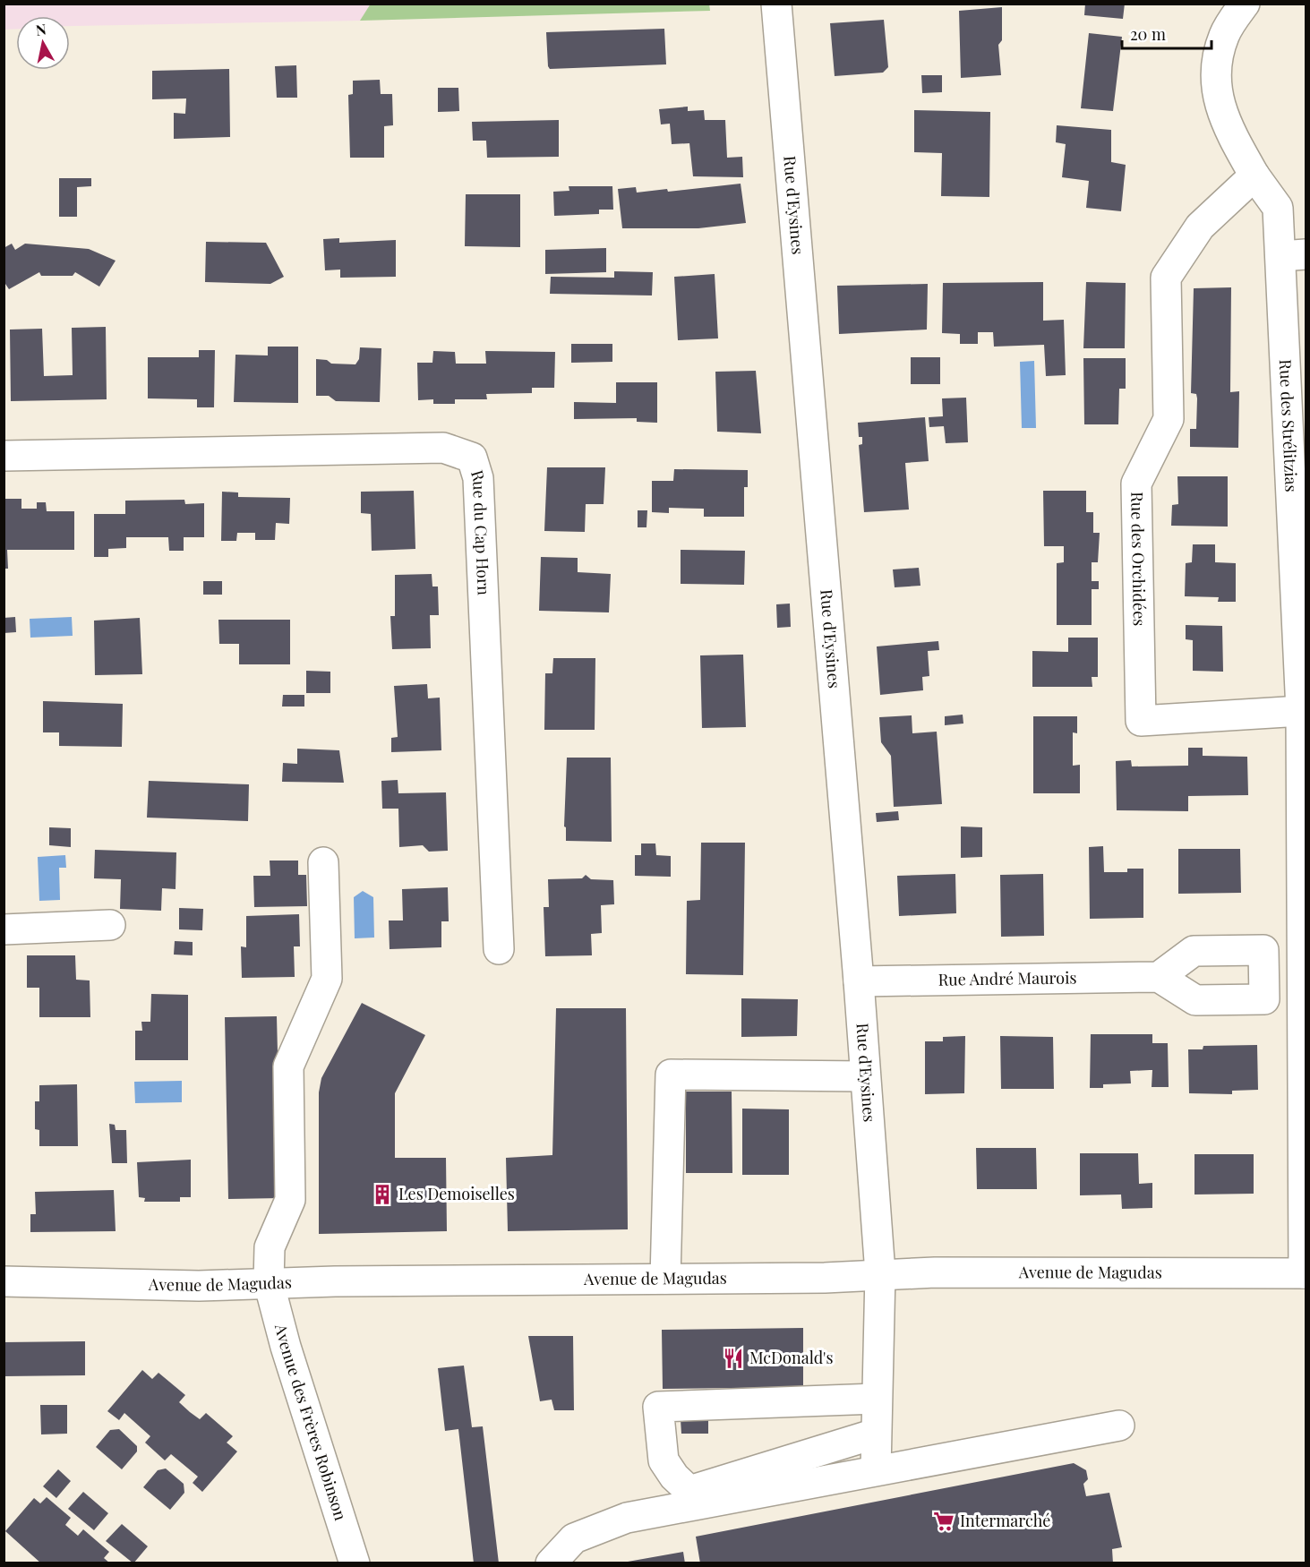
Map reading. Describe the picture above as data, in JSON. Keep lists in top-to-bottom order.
{
  "streets": {
    "street": [
      "Rue d'Eysines",
      "Rue des Strélitzias",
      "Rue du Cap Horn",
      "Rue des Orchidées",
      "Rue André Maurois",
      "Avenue de Magudas",
      "Avenue des Frères Robinson"
    ]
  },
  "crossings": [
    ["Rue d'Eysines", "Rue André Maurois"],
    ["Rue d'Eysines", "Avenue de Magudas"],
    ["Rue des Strélitzias", "Rue des Orchidées"],
    ["Rue des Strélitzias", "Avenue de Magudas"],
    ["Avenue de Magudas", "Avenue des Frères Robinson"]
  ],
  "places": {
    "building": ["Les Demoiselles"],
    "restaurant": ["McDonald's"],
    "supermarket": ["Intermarché"]
  },
  "scale_bar": "20 m",
  "north": "top"
}
